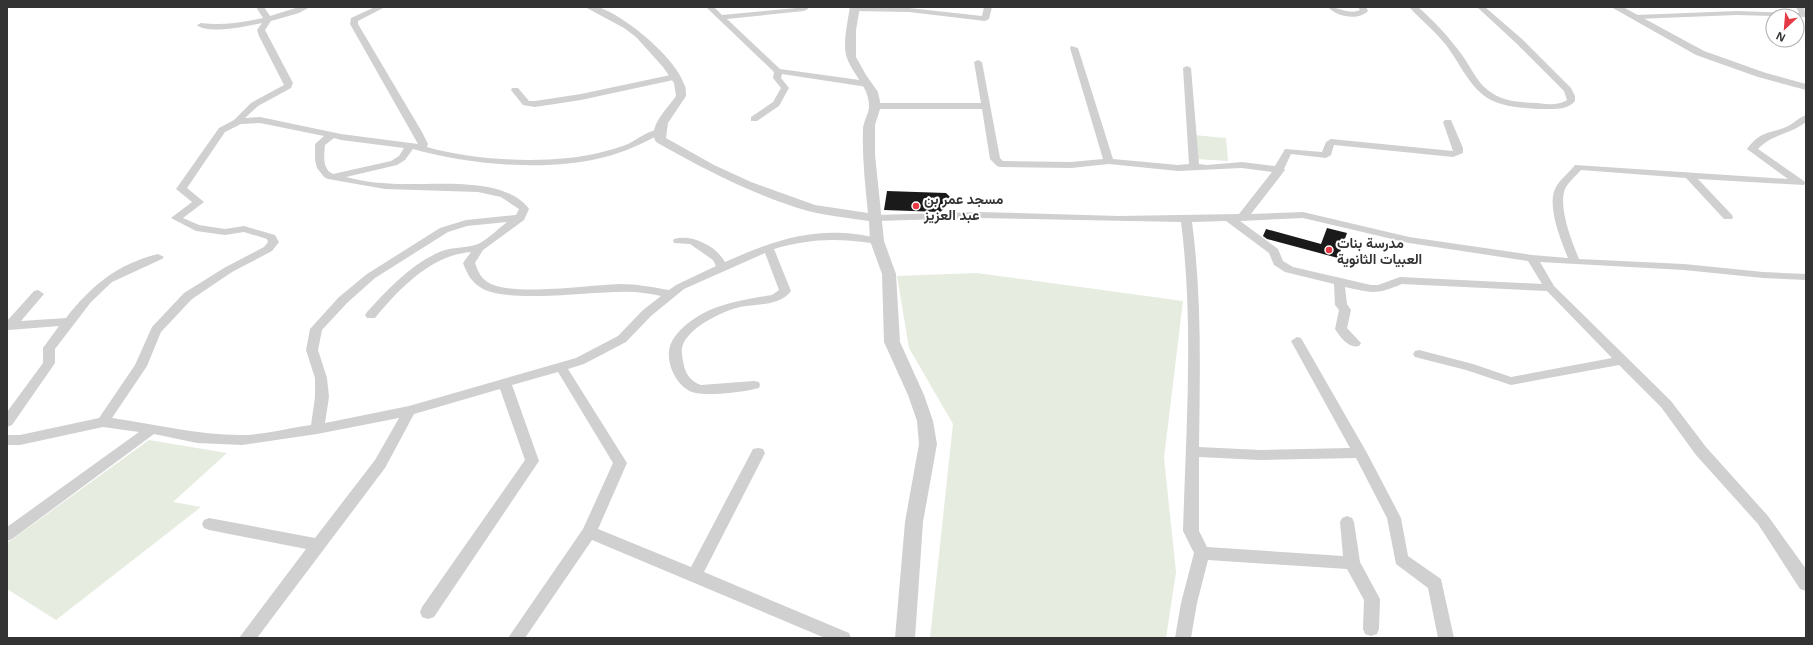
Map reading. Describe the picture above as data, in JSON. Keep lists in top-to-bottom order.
{
  "places": ["مسجد عمر بن عبد العزيز", "مدرسة بنات العبيات الثانوية"],
  "north": "bottom left"
}
